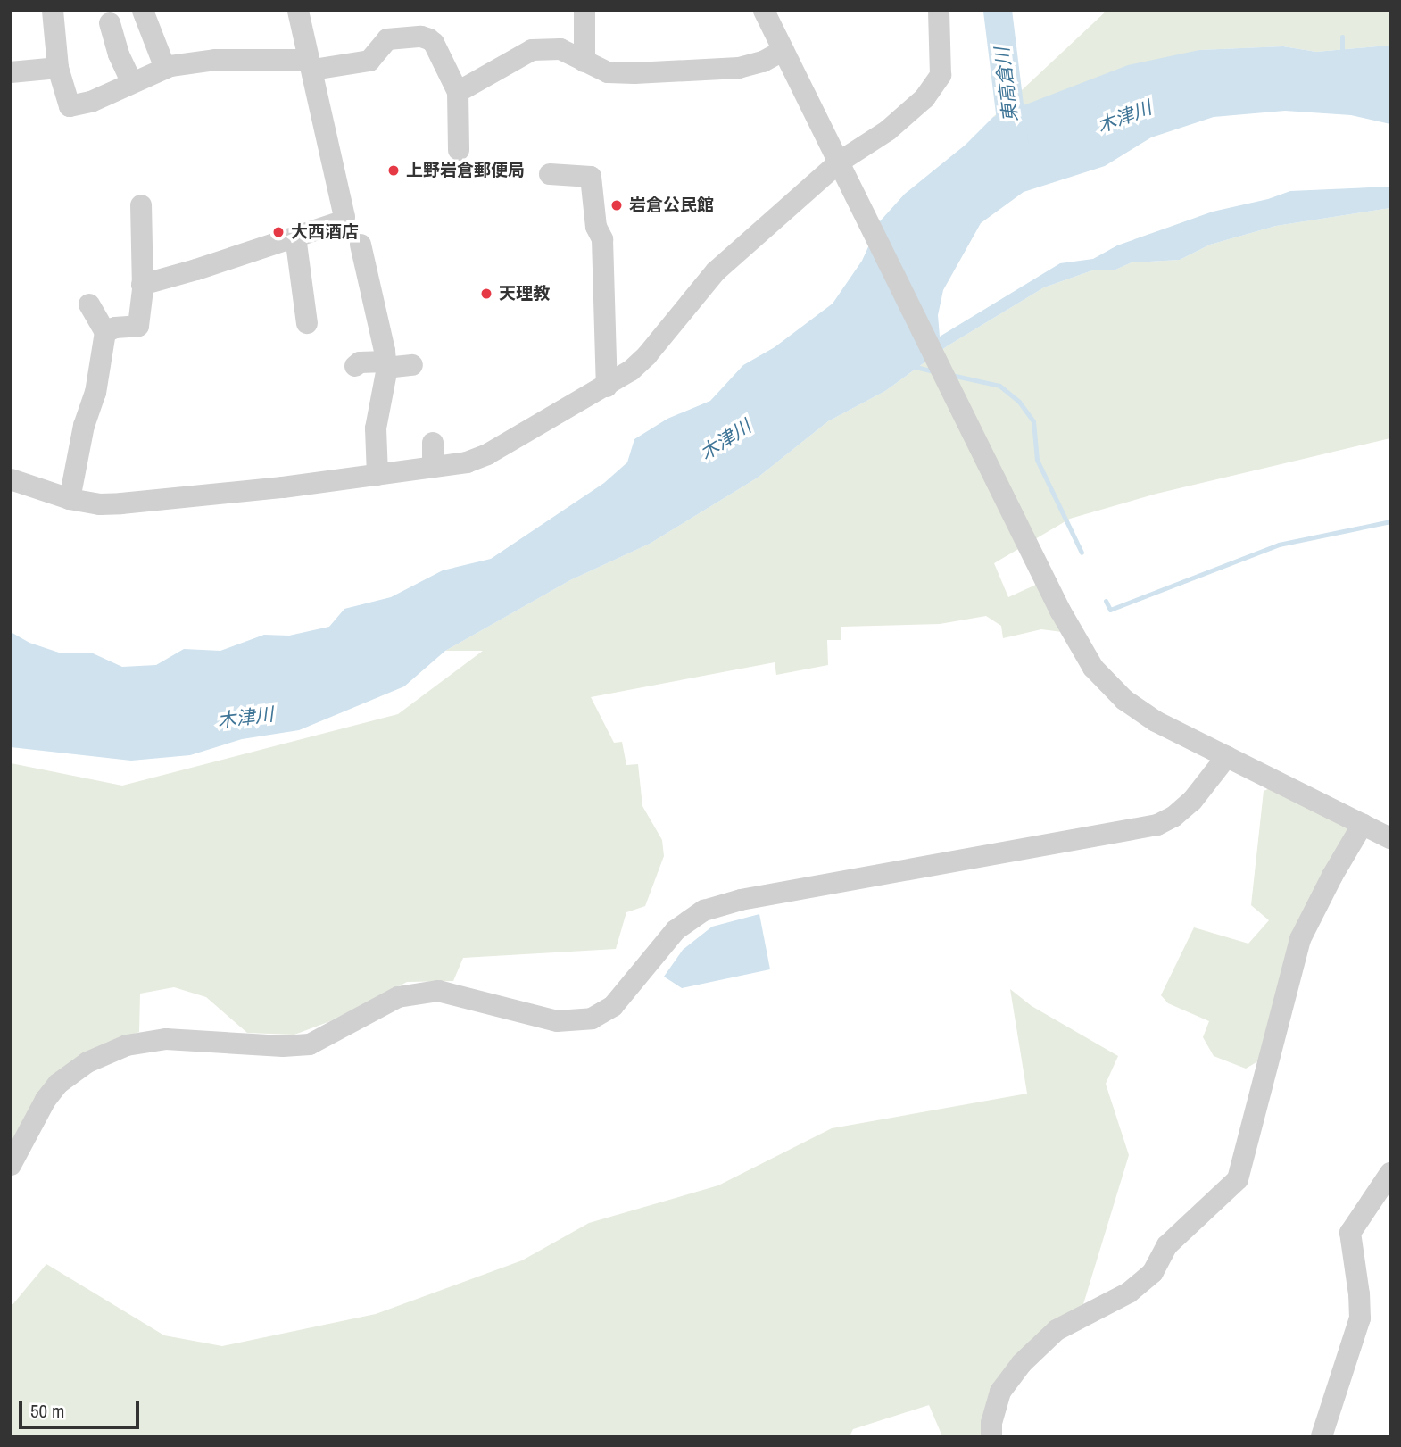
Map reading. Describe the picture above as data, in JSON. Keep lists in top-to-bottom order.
{
  "water": ["東高倉川", "木津川"],
  "places": [
    "上野岩倉郵便局",
    "岩倉公民館",
    "大西酒店",
    "天理教"
  ],
  "scale_bar": "50 m"
}
